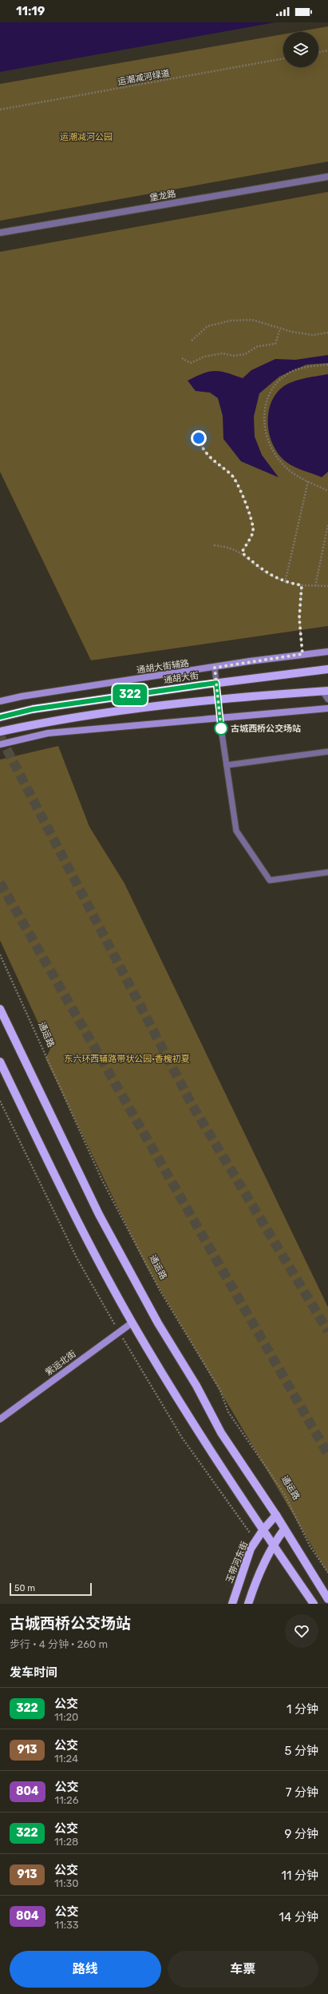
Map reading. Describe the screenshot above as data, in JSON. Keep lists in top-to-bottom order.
{
  "streets": {
    "main road": ["通胡大街", "玉带河东街"],
    "street": ["堡龙路", "通胡大街辅路", "紫运北街"],
    "path": ["运潮减河绿道", "通运路"]
  },
  "parks": ["运潮减河公园", "东六环西辅路带状公园·香槐初夏"],
  "places": ["古城西桥公交场站"],
  "lines": ["bus line 322"],
  "scale_bar": "50 m",
  "page": {
    "status": "11:19",
    "on_map": "322",
    "scale": "50 m",
    "heading": [
      ["古城西桥公交场站", "步行 · 4 分钟 · 260 m"],
      "发车时间"
    ],
    "list": [
      {
        "mark": "322",
        "name": "公交",
        "note": "11:20",
        "value": "1 分钟"
      },
      {
        "mark": "913",
        "name": "公交",
        "note": "11:24",
        "value": "5 分钟"
      },
      {
        "mark": "804",
        "name": "公交",
        "note": "11:26",
        "value": "7 分钟"
      },
      {
        "mark": "322",
        "name": "公交",
        "note": "11:28",
        "value": "9 分钟"
      },
      {
        "mark": "913",
        "name": "公交",
        "note": "11:30",
        "value": "11 分钟"
      },
      {
        "mark": "804",
        "name": "公交",
        "note": "11:33",
        "value": "14 分钟"
      }
    ],
    "buttons": ["路线", "车票"]
  }
}
